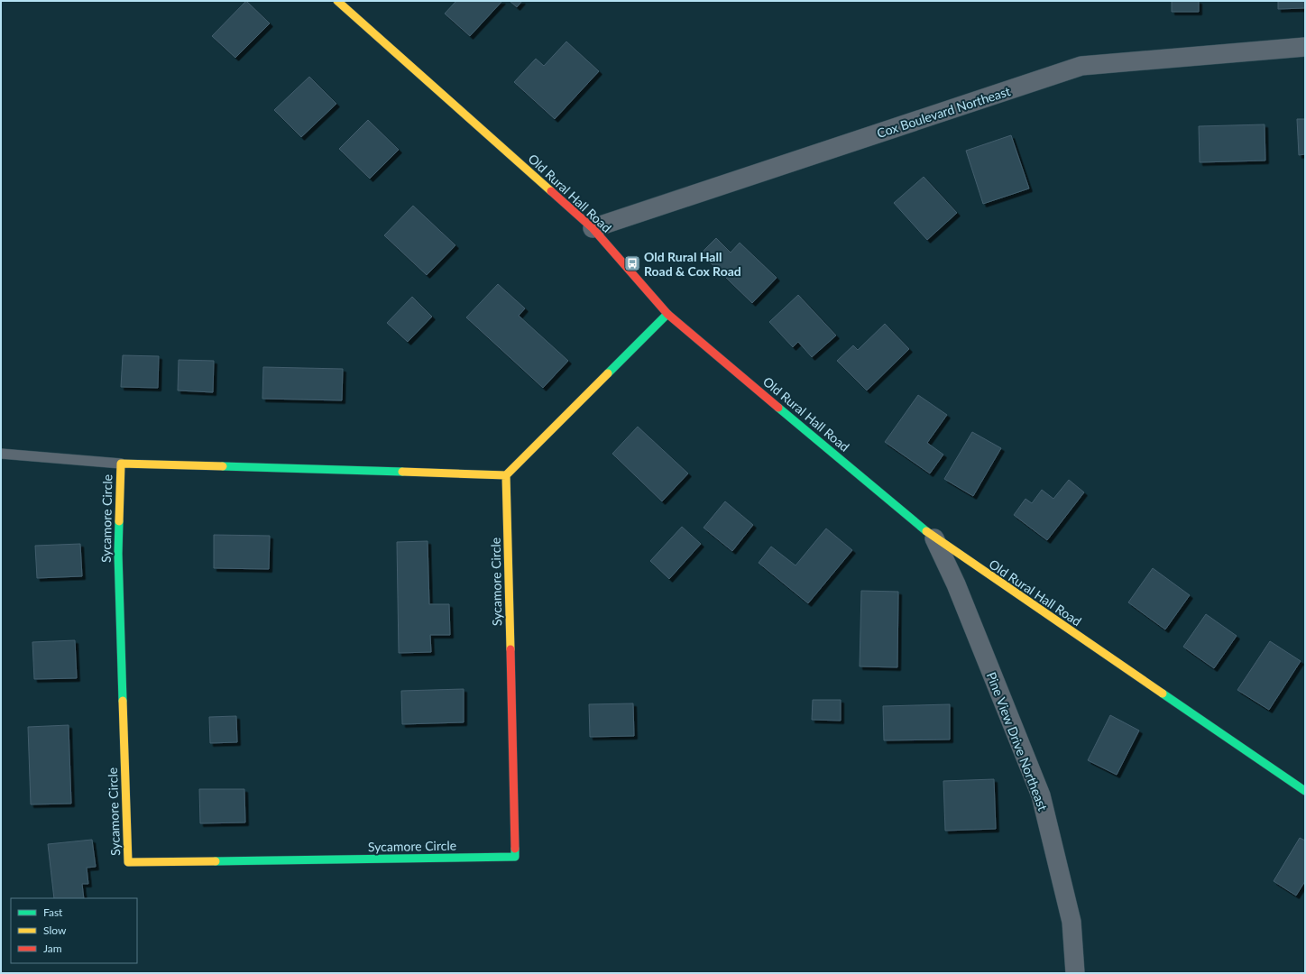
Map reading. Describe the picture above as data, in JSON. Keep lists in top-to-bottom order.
{
  "streets": {
    "street": [
      "Cox Boulevard Northeast",
      "Old Rural Hall Road",
      "Sycamore Circle",
      "Pine View Drive Northeast"
    ]
  },
  "crossings": [
    ["Cox Boulevard Northeast", "Old Rural Hall Road"],
    ["Old Rural Hall Road", "Pine View Drive Northeast"]
  ],
  "places": {
    "bus stop": ["Old Rural Hall Road & Cox Road"]
  },
  "legend": ["Fast", "Slow", "Jam"]
}
